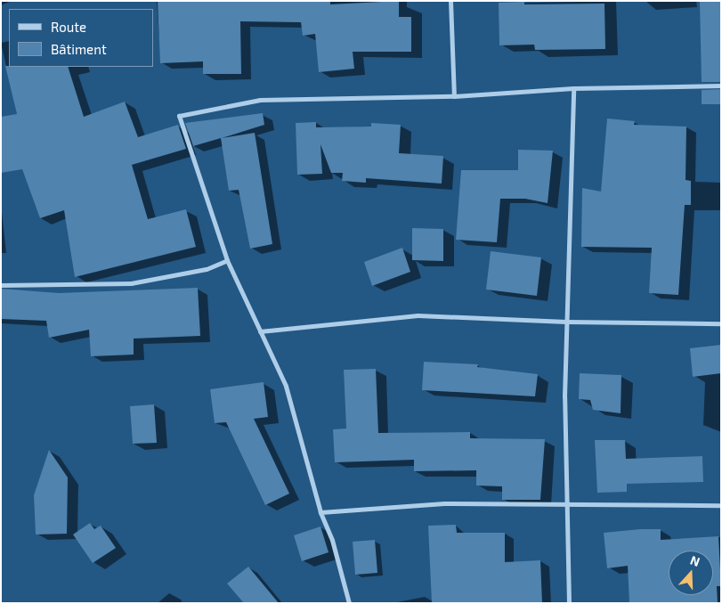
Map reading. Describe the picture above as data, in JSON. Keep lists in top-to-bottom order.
{
  "legend": ["Route", "Bâtiment"],
  "north": "top"
}
